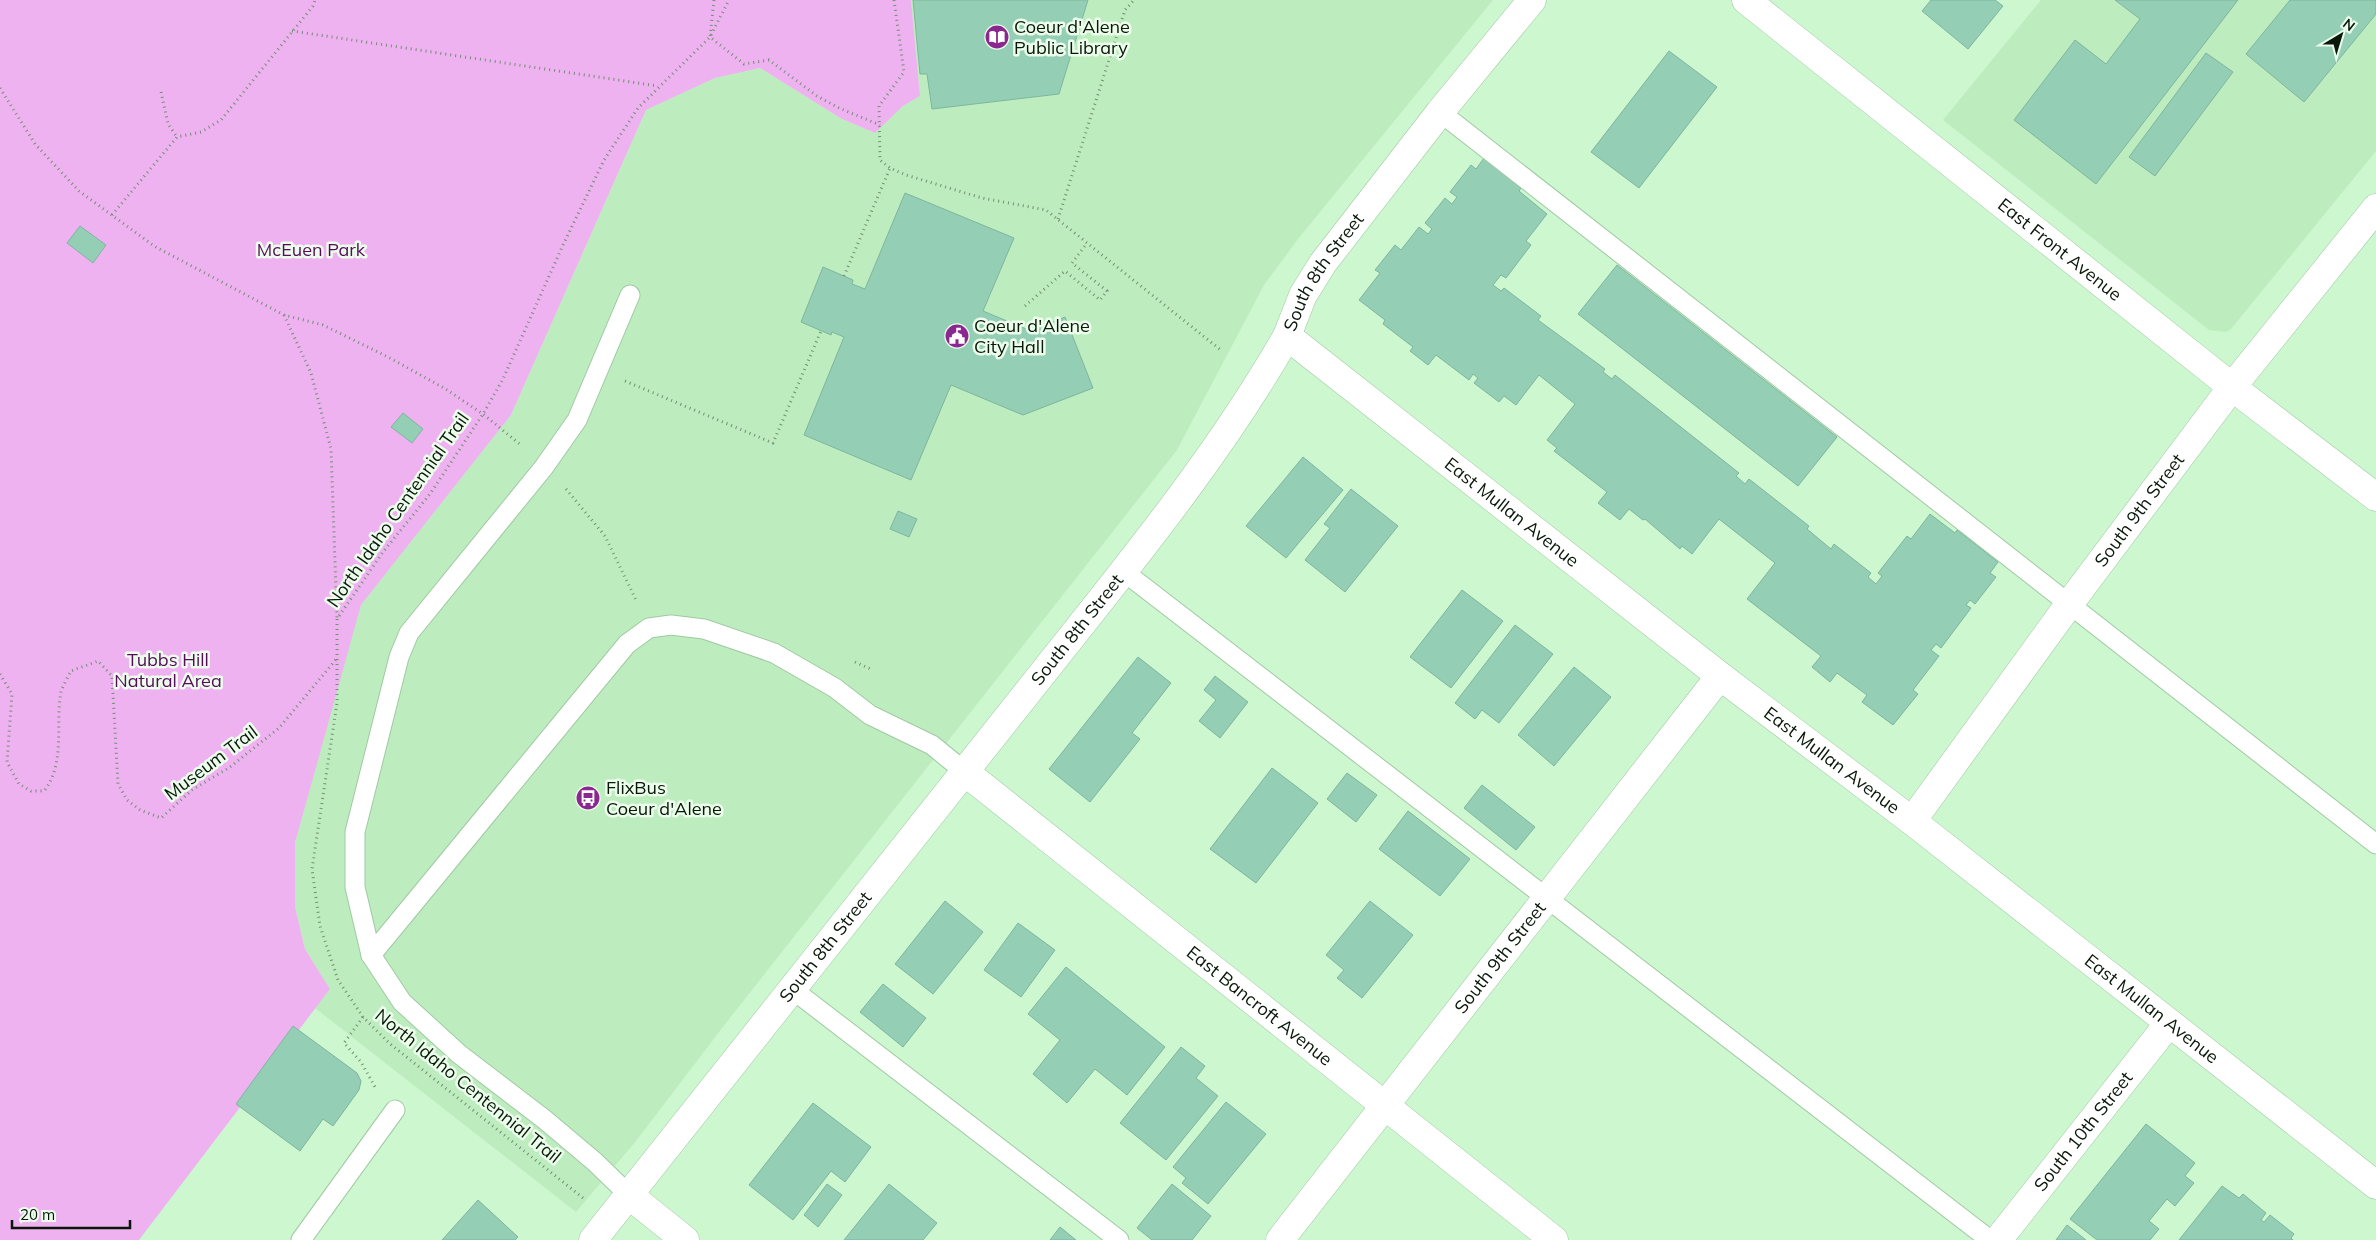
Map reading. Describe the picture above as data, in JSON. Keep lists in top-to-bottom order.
{
  "streets": {
    "street": [
      "East Front Avenue",
      "South 8th Street",
      "South 9th Street",
      "East Mullan Avenue",
      "East Bancroft Avenue",
      "South 10th Street"
    ],
    "path": ["North Idaho Centennial Trail", "Museum Trail"]
  },
  "crossings": [
    ["East Front Avenue", "South 9th Street"],
    ["South 8th Street", "North Idaho Centennial Trail"],
    ["South 8th Street", "East Mullan Avenue"],
    ["South 8th Street", "East Bancroft Avenue"],
    ["North Idaho Centennial Trail", "Museum Trail"],
    ["South 9th Street", "East Mullan Avenue"],
    ["South 9th Street", "East Bancroft Avenue"],
    ["East Mullan Avenue", "South 10th Street"]
  ],
  "parks": ["McEuen Park", "Tubbs Hill Natural Area"],
  "places": {
    "library": ["Coeur d'Alene Public Library"],
    "public building": ["Coeur d'Alene City Hall"],
    "bus stop": ["FlixBus Coeur d'Alene"]
  },
  "scale_bar": "20 m",
  "north": "top right"
}
